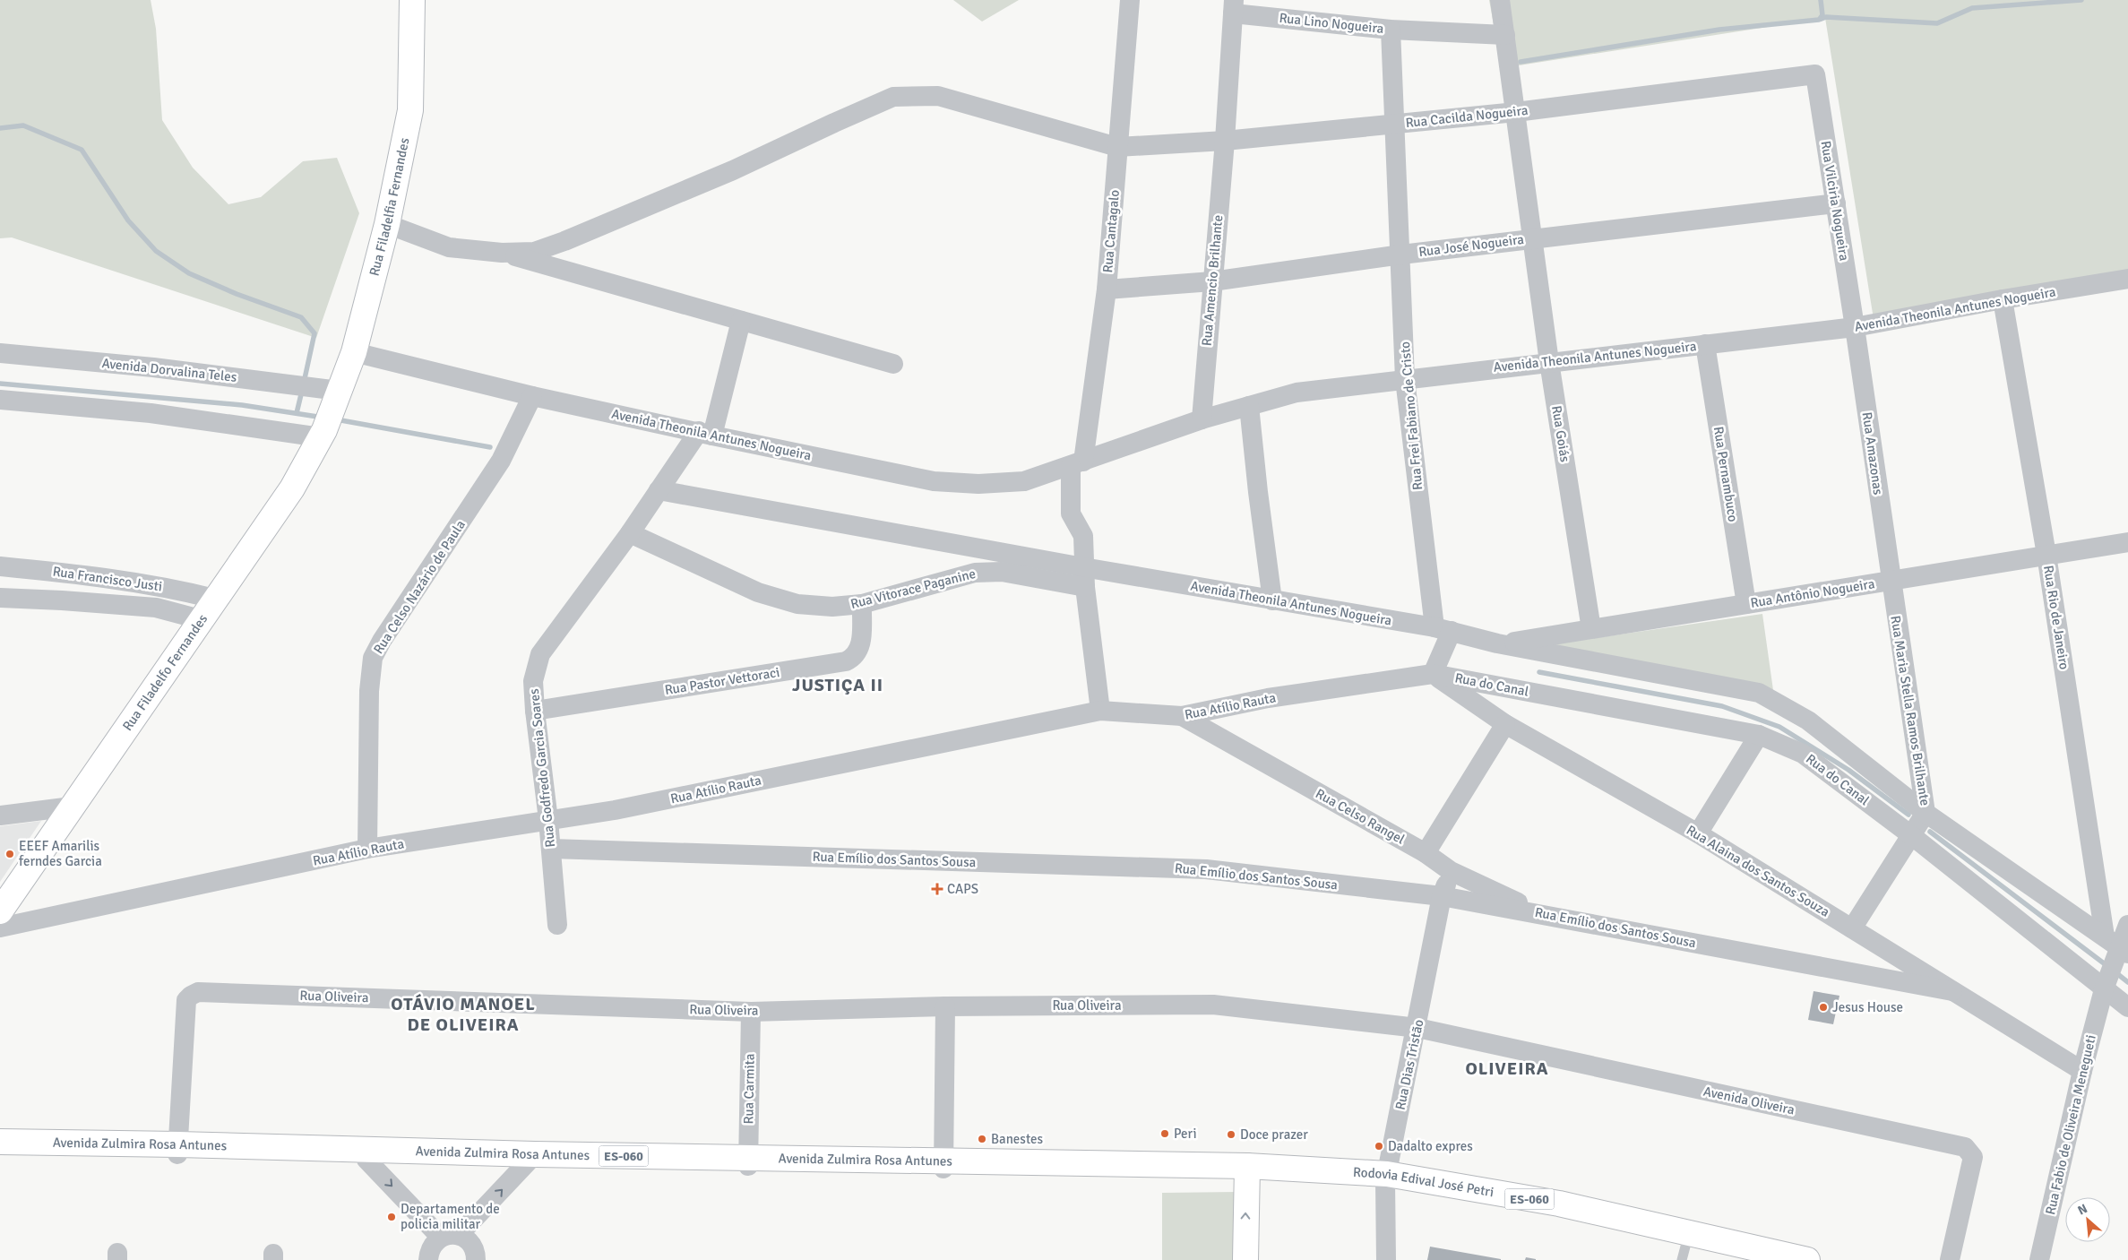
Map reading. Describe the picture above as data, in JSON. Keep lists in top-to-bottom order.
{
  "streets": {
    "main road": [
      "Rua Filadelfia Fernandes",
      "Rua Filadelfo Fernandes",
      "Avenida Zulmira Rosa Antunes",
      "ES-060",
      "Rodovia Edival José Petri"
    ],
    "street": [
      "Rua Lino Nogueira",
      "Rua Cacilda Nogueira",
      "Rua Vilciria Nogueira",
      "Rua Cantagalo",
      "Rua José Nogueira",
      "Rua Amencio Brilhante",
      "Avenida Theonila Antunes Nogueira",
      "Avenida Dorvalina Teles",
      "Rua Frei Fabiano de Cristo",
      "Rua Goiás",
      "Rua Amazonas",
      "Rua Pernambuco",
      "Rua Francisco Justi",
      "Rua Celso Nazário de Paula",
      "Rua Vitorace Paganine",
      "Rua Antônio Nogueira",
      "Rua Rio de Janeiro",
      "Rua Pastor Vettoraci",
      "Rua do Canal",
      "Rua Atílio Rauta",
      "Rua Maria Stella Ramos Brilhante",
      "Rua Godfredo Garcia Soares",
      "Rua Celso Rangel",
      "Rua Emílio dos Santos Sousa",
      "Rua Alaina dos Santos Souza",
      "Rua Oliveira",
      "Rua Dias Tristão",
      "Rua Carmita",
      "Avenida Oliveira",
      "Rua Fabio de Oliveira Menegueti"
    ]
  },
  "crossings": [
    ["Rua Lino Nogueira", "Rua Cacilda Nogueira"],
    ["Rua Lino Nogueira", "Rua Amencio Brilhante"],
    ["Rua Lino Nogueira", "Rua Frei Fabiano de Cristo"],
    ["Rua Cacilda Nogueira", "Rua Vilciria Nogueira"],
    ["Rua Cacilda Nogueira", "Rua Cantagalo"],
    ["Rua Cacilda Nogueira", "Rua Amencio Brilhante"],
    ["Rua Cacilda Nogueira", "Rua Frei Fabiano de Cristo"],
    ["Rua Cacilda Nogueira", "Rua Goiás"],
    ["Rua Vilciria Nogueira", "Rua José Nogueira"],
    ["Rua Vilciria Nogueira", "Avenida Theonila Antunes Nogueira"],
    ["Rua Vilciria Nogueira", "Rua Amazonas"],
    ["Rua Filadelfia Fernandes", "Avenida Theonila Antunes Nogueira"],
    ["Rua Filadelfia Fernandes", "Avenida Dorvalina Teles"],
    ["Rua Filadelfia Fernandes", "Rua Filadelfo Fernandes"],
    ["Rua Cantagalo", "Rua José Nogueira"],
    ["Rua Cantagalo", "Avenida Theonila Antunes Nogueira"],
    ["Rua José Nogueira", "Rua Amencio Brilhante"],
    ["Rua José Nogueira", "Rua Frei Fabiano de Cristo"],
    ["Rua José Nogueira", "Rua Goiás"],
    ["Rua Amencio Brilhante", "Avenida Theonila Antunes Nogueira"],
    ["Avenida Theonila Antunes Nogueira", "Rua Frei Fabiano de Cristo"],
    ["Avenida Theonila Antunes Nogueira", "Rua Goiás"],
    ["Avenida Theonila Antunes Nogueira", "Rua Amazonas"],
    ["Avenida Theonila Antunes Nogueira", "Rua Pernambuco"],
    ["Avenida Theonila Antunes Nogueira", "Rua Celso Nazário de Paula"],
    ["Avenida Theonila Antunes Nogueira", "Rua Vitorace Paganine"],
    ["Avenida Theonila Antunes Nogueira", "Rua Antônio Nogueira"],
    ["Avenida Theonila Antunes Nogueira", "Rua Rio de Janeiro"],
    ["Avenida Theonila Antunes Nogueira", "Rua do Canal"],
    ["Avenida Theonila Antunes Nogueira", "Rua Godfredo Garcia Soares"],
    ["Avenida Dorvalina Teles", "Rua Filadelfo Fernandes"],
    ["Rua Goiás", "Rua Antônio Nogueira"],
    ["Rua Amazonas", "Rua Antônio Nogueira"],
    ["Rua Amazonas", "Rua Maria Stella Ramos Brilhante"],
    ["Rua Pernambuco", "Rua Antônio Nogueira"],
    ["Rua Francisco Justi", "Rua Filadelfo Fernandes"],
    ["Rua Celso Nazário de Paula", "Rua Atílio Rauta"],
    ["Rua Vitorace Paganine", "Rua Pastor Vettoraci"],
    ["Rua Vitorace Paganine", "Rua Godfredo Garcia Soares"],
    ["Rua Antônio Nogueira", "Rua Rio de Janeiro"],
    ["Rua Antônio Nogueira", "Rua do Canal"],
    ["Rua Antônio Nogueira", "Rua Maria Stella Ramos Brilhante"],
    ["Rua Rio de Janeiro", "Rua do Canal"],
    ["Rua Rio de Janeiro", "Rua Fabio de Oliveira Menegueti"],
    ["Rua Pastor Vettoraci", "Rua Godfredo Garcia Soares"],
    ["Rua do Canal", "Rua Atílio Rauta"],
    ["Rua do Canal", "Rua Maria Stella Ramos Brilhante"],
    ["Rua do Canal", "Rua Alaina dos Santos Souza"],
    ["Rua do Canal", "Rua Fabio de Oliveira Menegueti"],
    ["Rua Atílio Rauta", "Rua Godfredo Garcia Soares"],
    ["Rua Atílio Rauta", "Rua Celso Rangel"],
    ["Rua Atílio Rauta", "Rua Alaina dos Santos Souza"],
    ["Rua Maria Stella Ramos Brilhante", "Rua Alaina dos Santos Souza"],
    ["Rua Godfredo Garcia Soares", "Rua Emílio dos Santos Sousa"],
    ["Rua Celso Rangel", "Rua Emílio dos Santos Sousa"],
    ["Rua Celso Rangel", "Rua Dias Tristão"],
    ["Rua Emílio dos Santos Sousa", "Rua Alaina dos Santos Souza"],
    ["Rua Emílio dos Santos Sousa", "Rua Dias Tristão"],
    ["Rua Alaina dos Santos Souza", "Rua Fabio de Oliveira Menegueti"],
    ["Rua Oliveira", "Rua Dias Tristão"],
    ["Rua Oliveira", "Rua Carmita"],
    ["Rua Oliveira", "Avenida Oliveira"],
    ["Rua Oliveira", "Avenida Zulmira Rosa Antunes"],
    ["Rua Dias Tristão", "Avenida Oliveira"],
    ["Rua Dias Tristão", "Rodovia Edival José Petri"],
    ["Rua Carmita", "Avenida Zulmira Rosa Antunes"],
    ["Avenida Zulmira Rosa Antunes", "Rodovia Edival José Petri"]
  ],
  "districts": ["JUSTIÇA II", "OTÁVIO MANOEL DE OLIVEIRA", "OLIVEIRA"],
  "places": {
    "other": [
      "EEEF Amarilis ferndes Garcia",
      "Jesus House",
      "Peri",
      "Doce prazer",
      "Banestes",
      "Dadalto expres",
      "Departamento de policia militar"
    ],
    "health": ["CAPS"]
  },
  "north": "top left"
}
